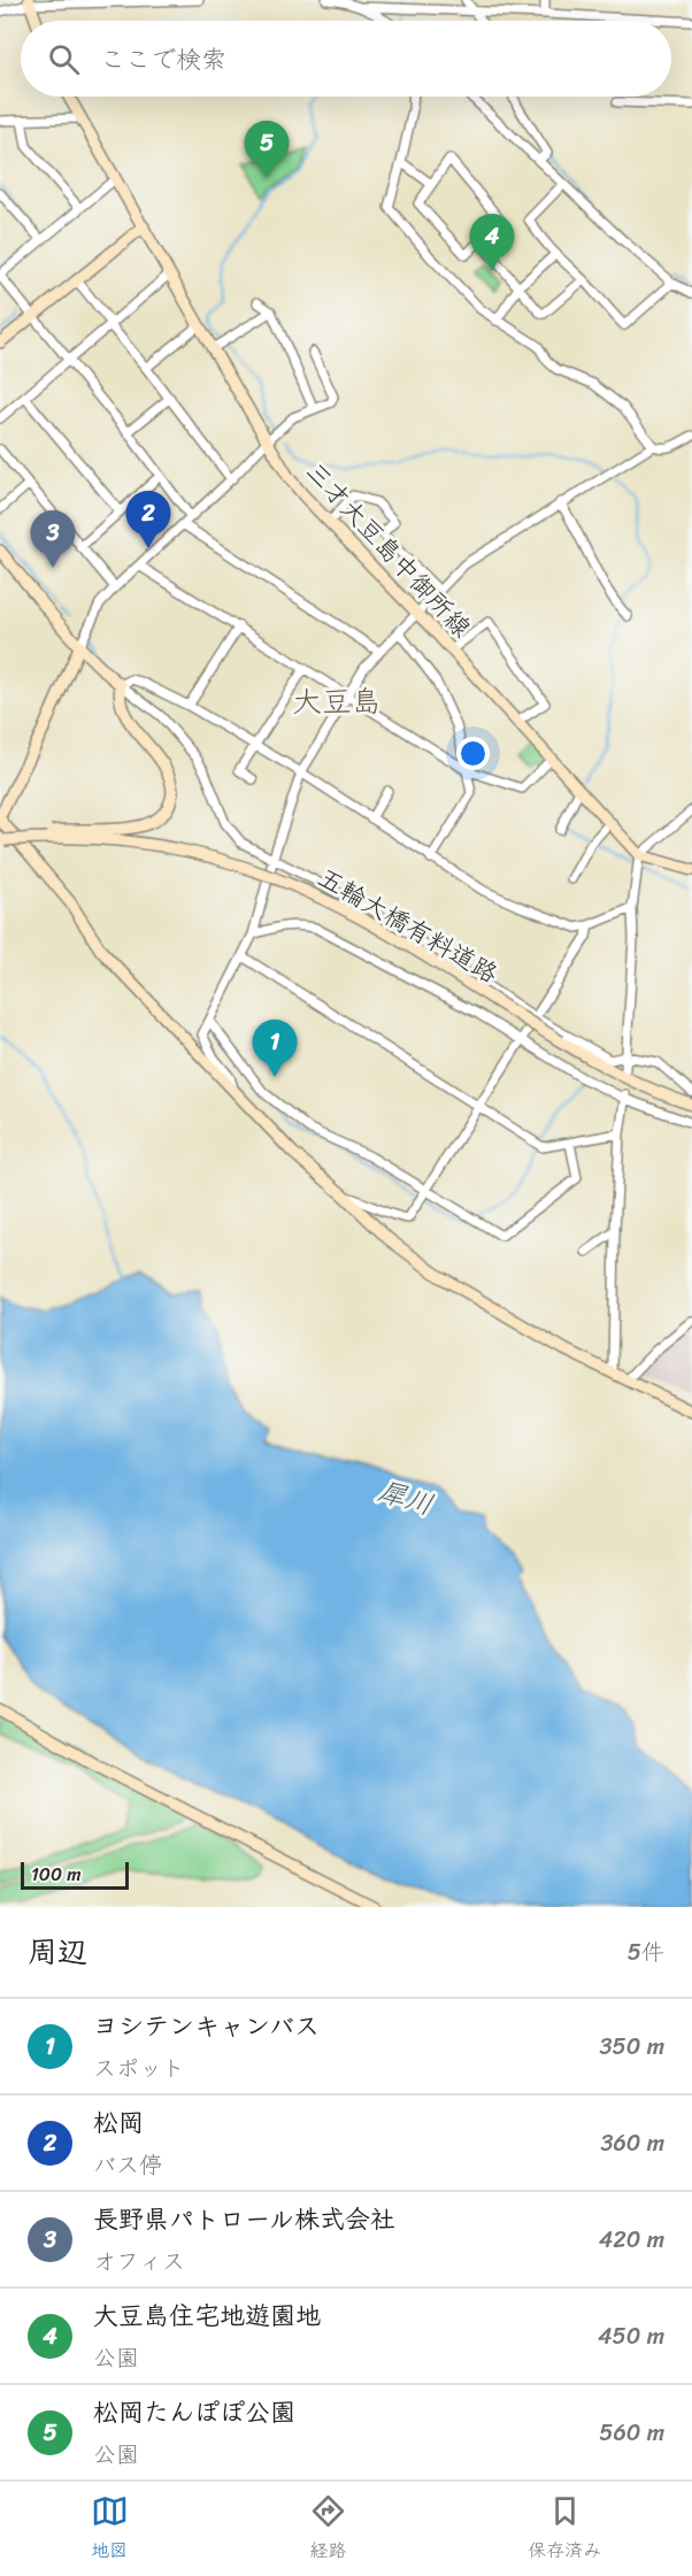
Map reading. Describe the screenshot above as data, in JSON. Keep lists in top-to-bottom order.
{
  "streets": {
    "main road": ["三才大豆島中御所線", "五輪大橋有料道路"]
  },
  "districts": ["大豆島"],
  "water": ["犀川"],
  "scale_bar": "100 m",
  "page": {
    "search": "ここで検索",
    "pins": [
      "5",
      "4",
      "2",
      "3",
      "1"
    ],
    "scale": "100 m",
    "heading": ["周辺", "5件"],
    "list": [
      {
        "mark": "1",
        "name": "ヨシテンキャンバス",
        "note": "スポット",
        "value": "350 m"
      },
      {
        "mark": "2",
        "name": "松岡",
        "note": "バス停",
        "value": "360 m"
      },
      {
        "mark": "3",
        "name": "長野県パトロール株式会社",
        "note": "オフィス",
        "value": "420 m"
      },
      {
        "mark": "4",
        "name": "大豆島住宅地遊園地",
        "note": "公園",
        "value": "450 m"
      },
      {
        "mark": "5",
        "name": "松岡たんぽぽ公園",
        "note": "公園",
        "value": "560 m"
      }
    ],
    "nav": ["地図", "経路", "保存済み"]
  }
}
